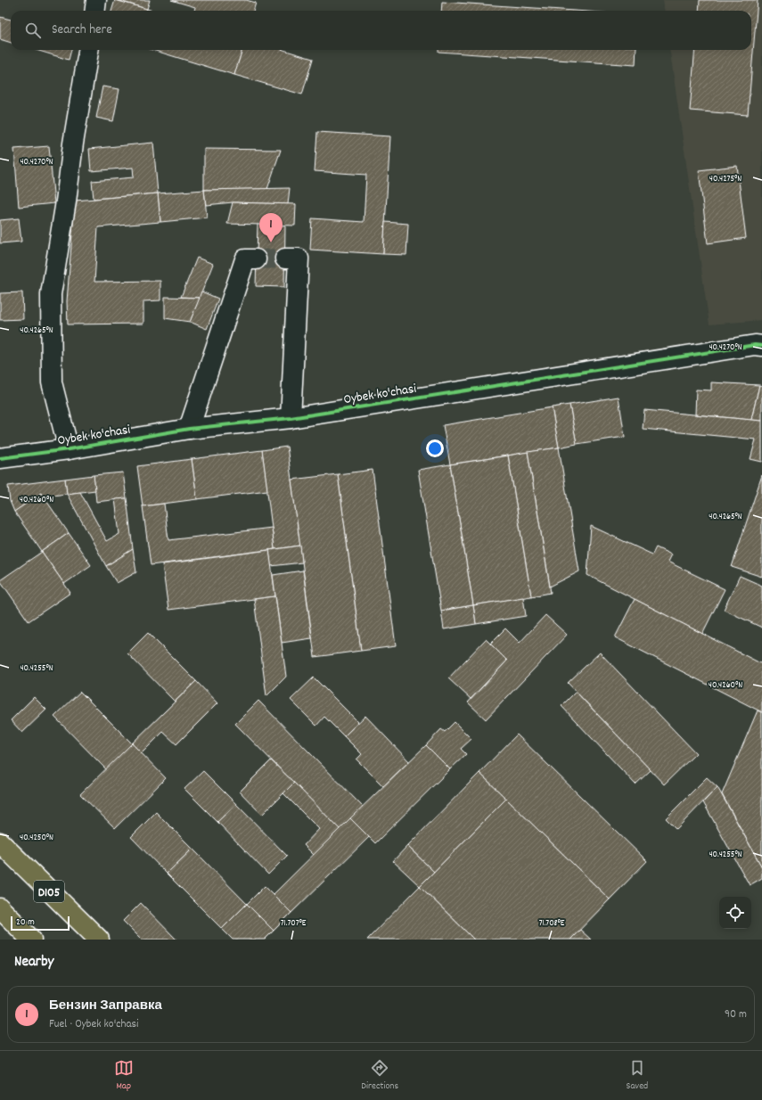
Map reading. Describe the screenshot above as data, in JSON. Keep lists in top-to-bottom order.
{
  "streets": {
    "highway": ["D105"],
    "street": ["Oybek ko'chasi"]
  },
  "scale_bar": "20 m",
  "page": {
    "search": "Search here",
    "pins": "1",
    "scale": "20 m",
    "heading": "Nearby",
    "list": [
      {
        "mark": "1",
        "name": "Бензин Заправка",
        "note": "Fuel · Oybek ko'chasi",
        "value": "90 m"
      }
    ],
    "nav": ["Map", "Directions", "Saved"]
  },
  "coordinates": [
    "40.4270°N",
    "40.4275°N",
    "40.4265°N",
    "40.4260°N",
    "40.4255°N",
    "40.4250°N",
    "71.707°E",
    "71.708°E"
  ]
}
